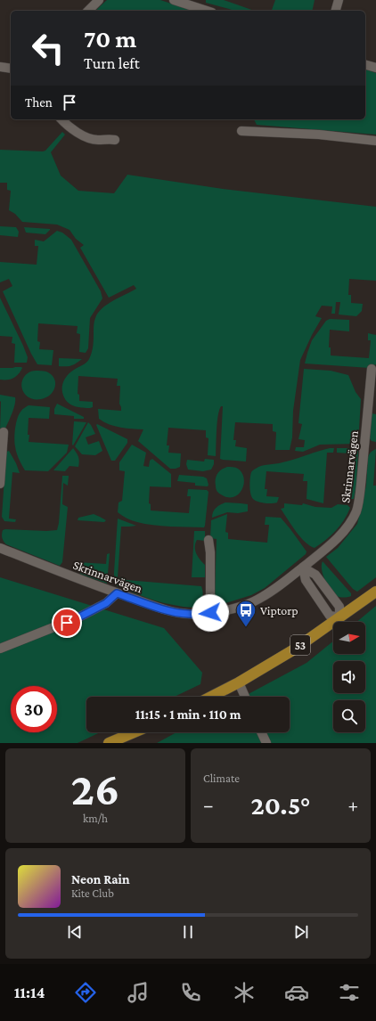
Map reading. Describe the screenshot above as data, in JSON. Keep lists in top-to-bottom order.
{
  "streets": {
    "main road": ["53"],
    "street": ["Skrinnarvägen"]
  },
  "places": {
    "bus stop": ["Viptorp"]
  },
  "north": "right",
  "page": {
    "turn": ["70 m", "Turn left"],
    "then": "Then",
    "limit": "30",
    "trip": "11:15 · 1 min · 110 m",
    "tile": [
      ["26", "km/h"],
      "Climate"
    ],
    "heat": ["−", "20.5°", "+"],
    "song": ["Neon Rain", "Kite Club"],
    "tabs": "11:14"
  }
}
